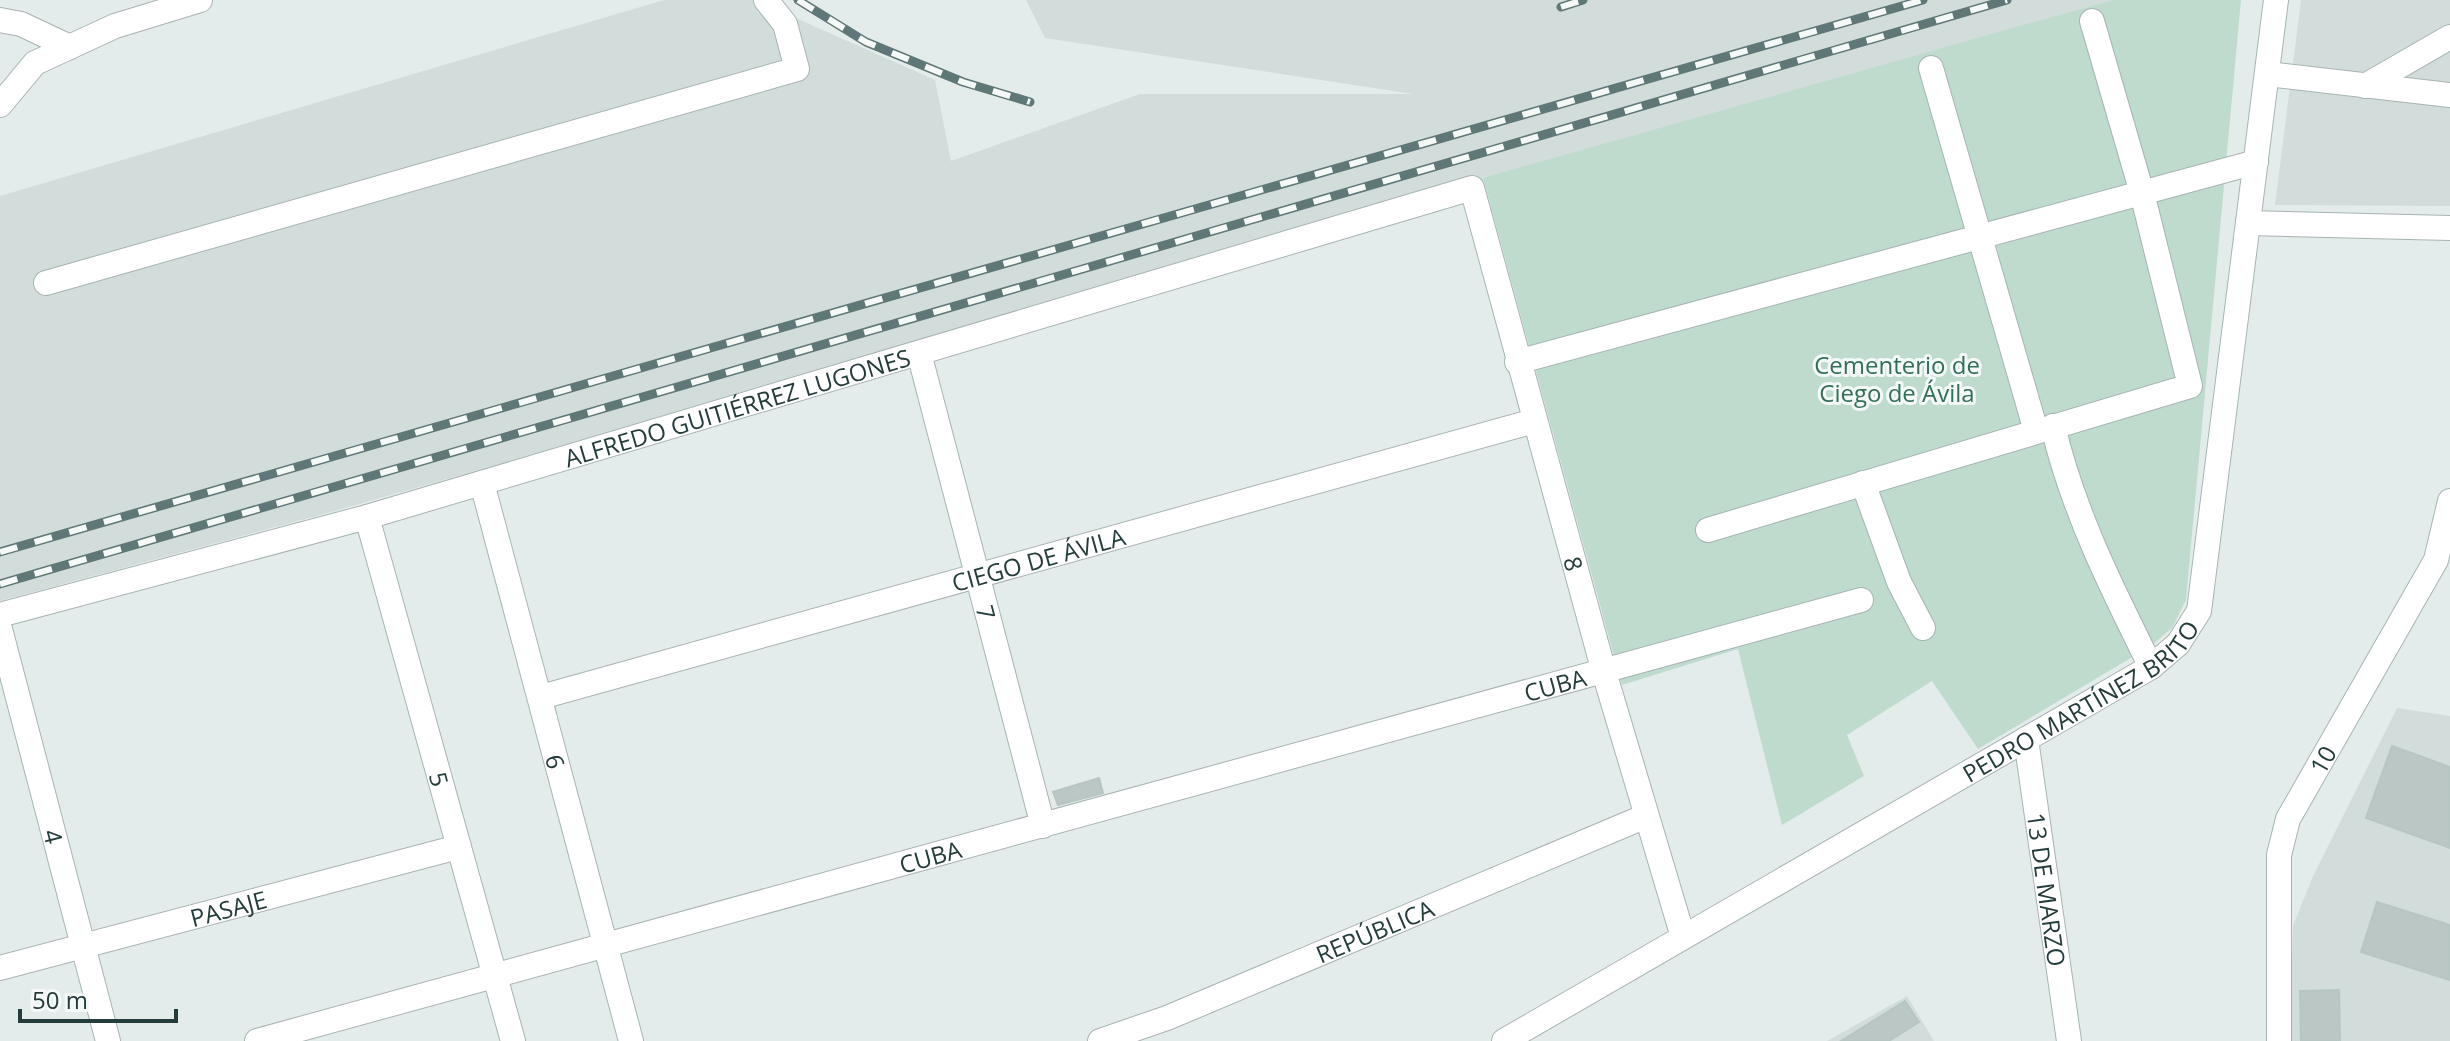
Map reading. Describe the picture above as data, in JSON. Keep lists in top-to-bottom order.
{
  "streets": {
    "street": [
      "ALFREDO GUITIÉRREZ LUGONES",
      "CIEGO DE ÁVILA",
      "8",
      "7",
      "CUBA",
      "PEDRO MARTÍNEZ BRITO",
      "10",
      "6",
      "5",
      "4",
      "13 DE MARZO",
      "PASAJE",
      "REPÚBLICA"
    ]
  },
  "crossings": [
    ["ALFREDO GUITIÉRREZ LUGONES", "8"],
    ["ALFREDO GUITIÉRREZ LUGONES", "7"],
    ["ALFREDO GUITIÉRREZ LUGONES", "6"],
    ["ALFREDO GUITIÉRREZ LUGONES", "5"],
    ["CIEGO DE ÁVILA", "8"],
    ["CIEGO DE ÁVILA", "7"],
    ["CIEGO DE ÁVILA", "6"],
    ["8", "CUBA"],
    ["8", "PEDRO MARTÍNEZ BRITO"],
    ["8", "REPÚBLICA"],
    ["7", "CUBA"],
    ["CUBA", "6"],
    ["CUBA", "5"],
    ["PEDRO MARTÍNEZ BRITO", "13 DE MARZO"],
    ["5", "PASAJE"],
    ["4", "PASAJE"]
  ],
  "parks": ["Cementerio de Ciego de Ávila"],
  "scale_bar": "50 m"
}
